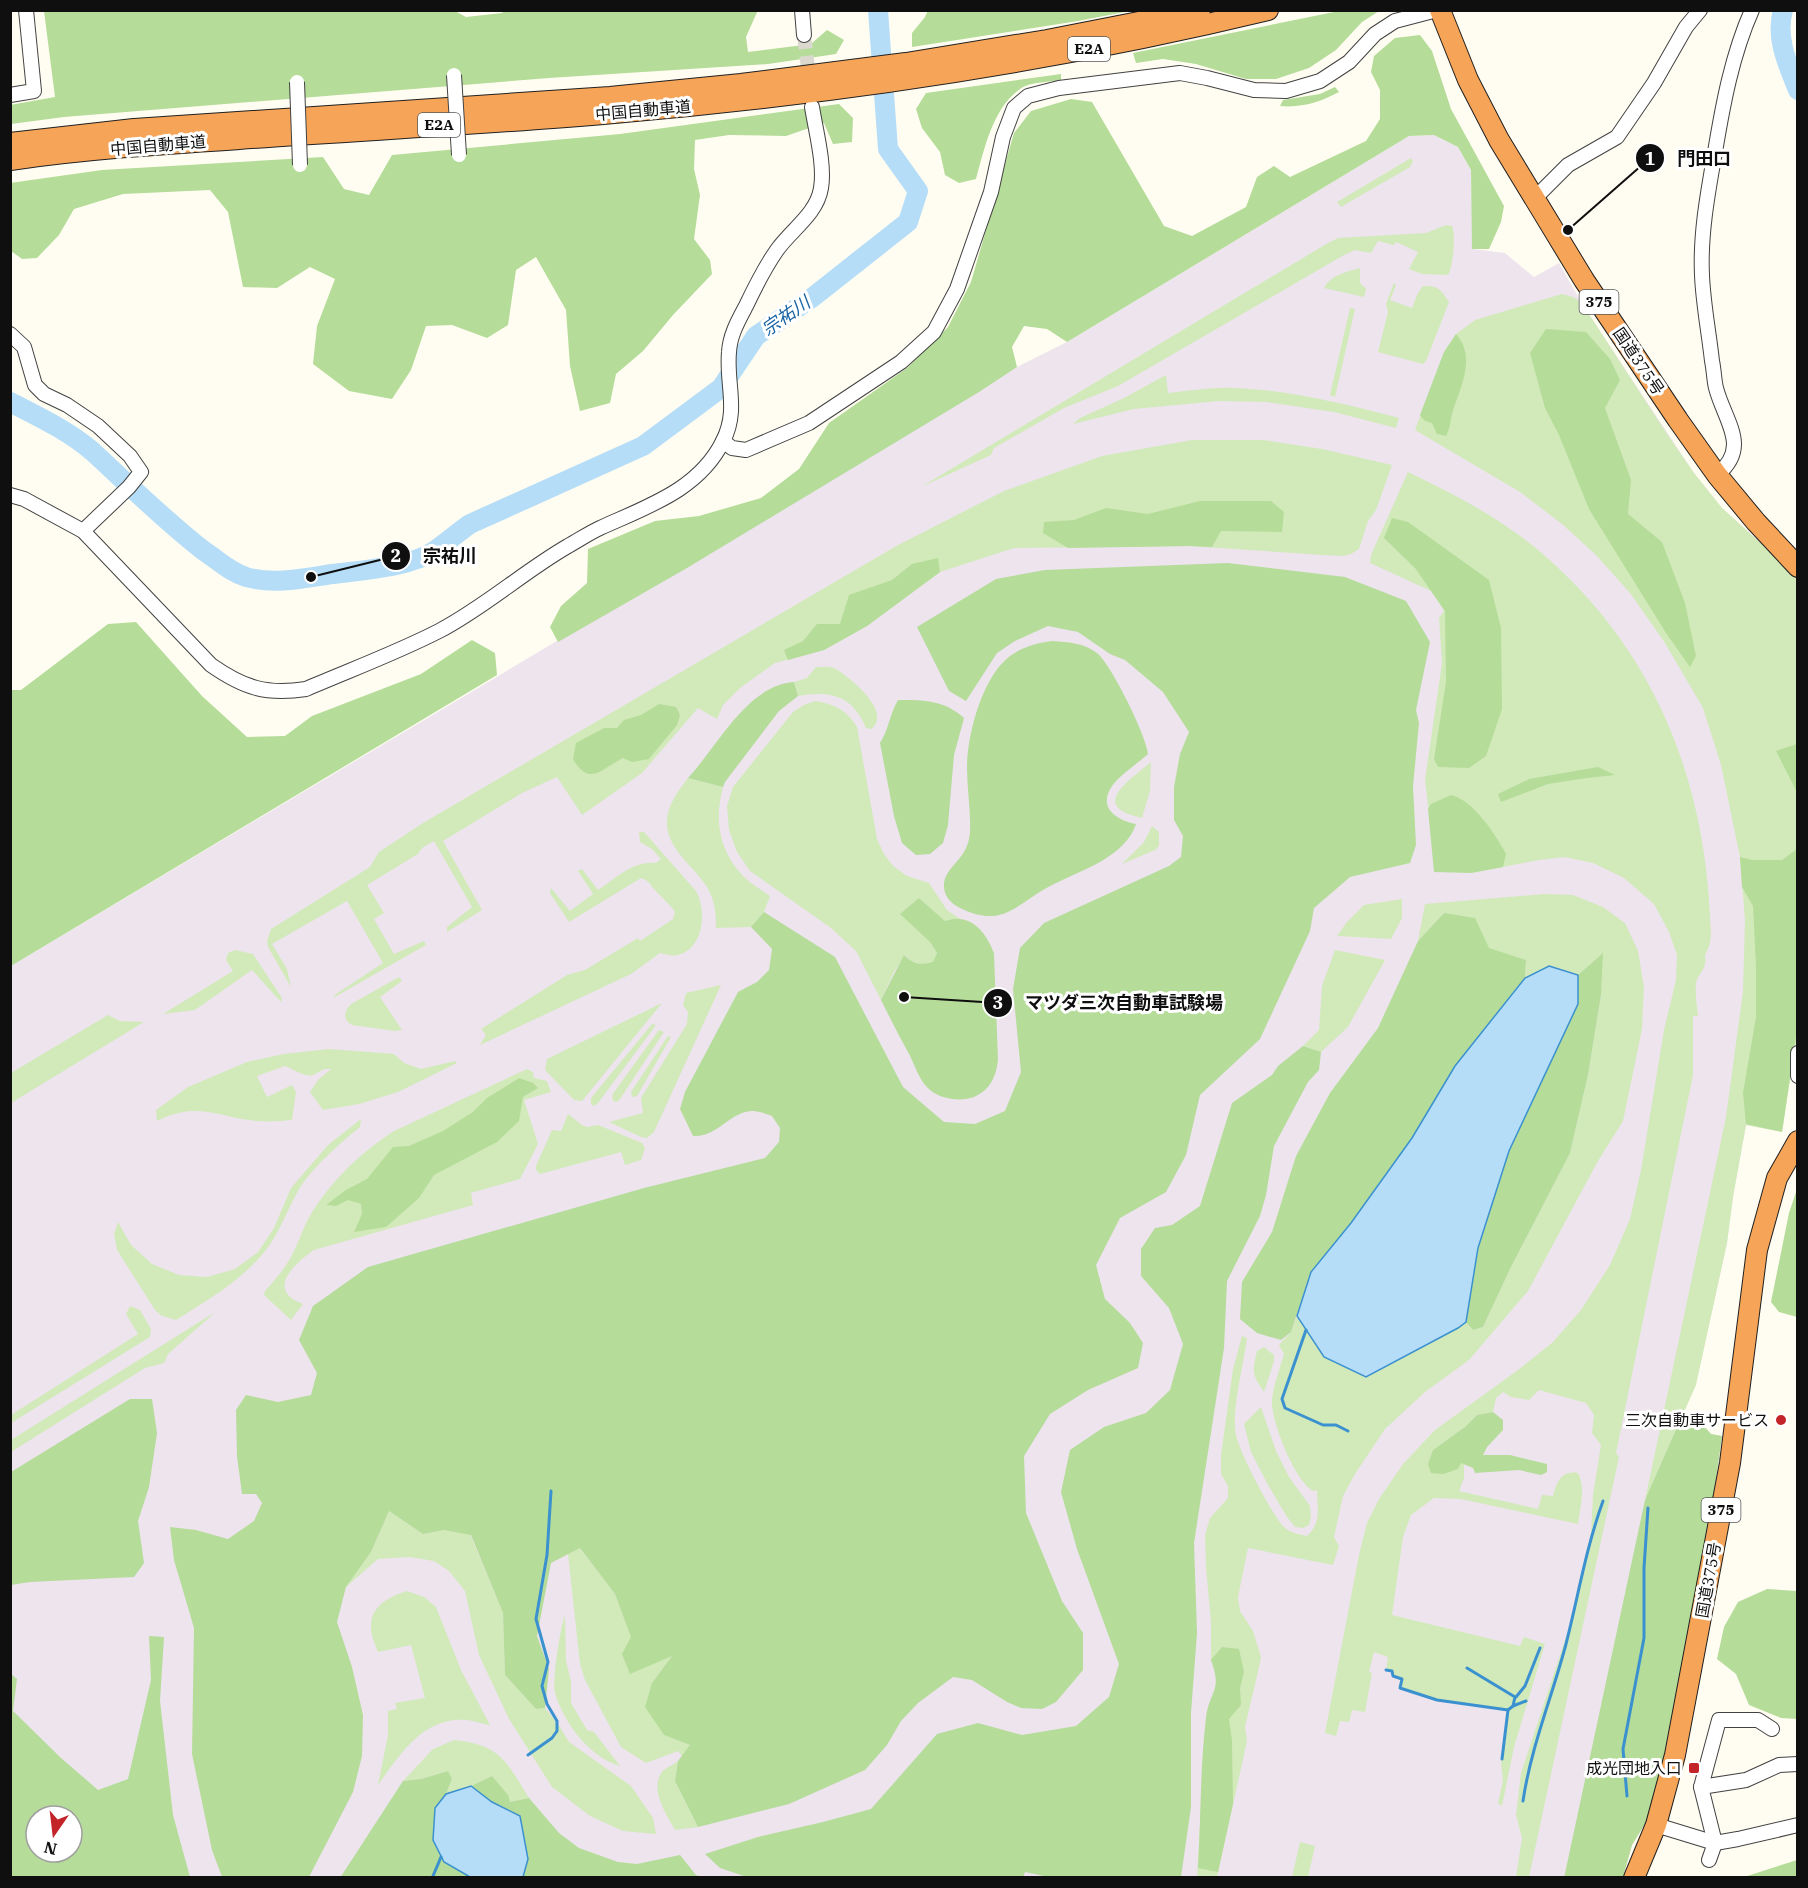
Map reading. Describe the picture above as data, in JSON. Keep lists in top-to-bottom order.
{
  "streets": {
    "highway": [
      "E2A",
      "中国自動車道",
      "375",
      "国道375号"
    ]
  },
  "water": ["宗祐川"],
  "places": {
    "other": [
      "門田口",
      "宗祐川",
      "マツダ三次自動車試験場",
      "三次自動車サービス"
    ],
    "transit": ["成光団地入口"]
  },
  "north": "bottom"
}
